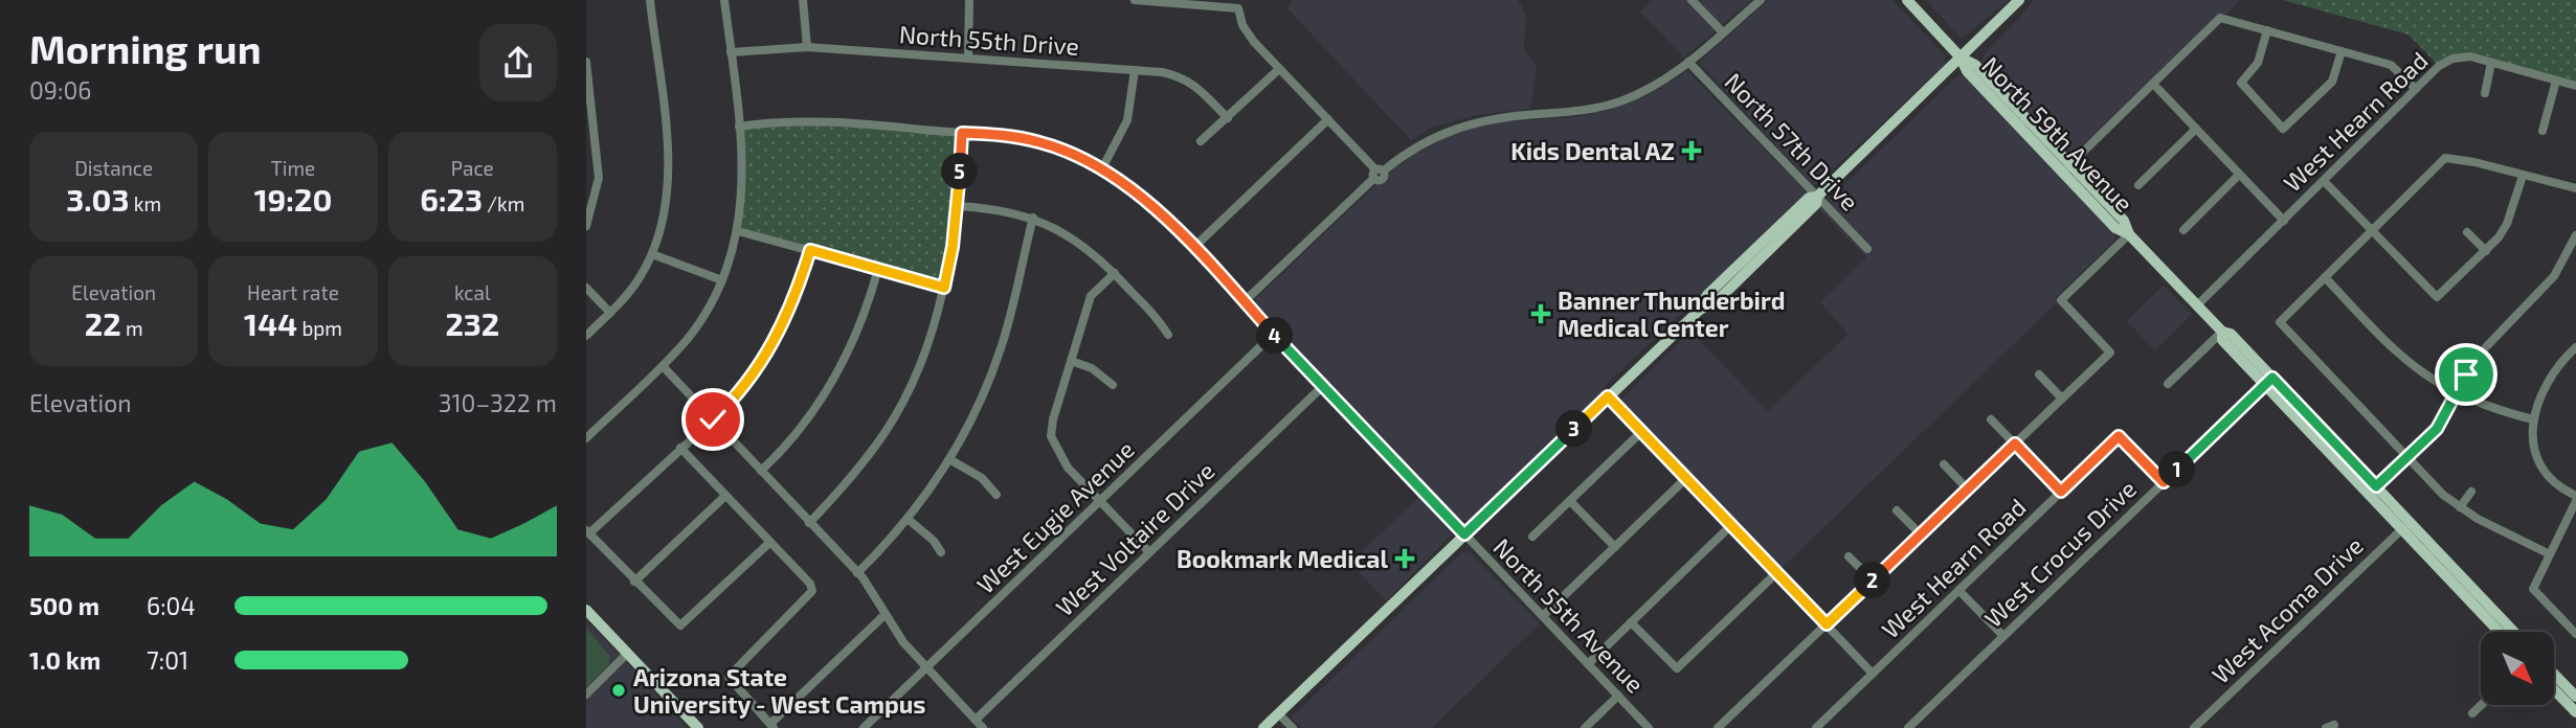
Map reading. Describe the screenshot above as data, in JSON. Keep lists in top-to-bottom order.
{
  "streets": {
    "main road": ["North 59th Avenue"],
    "street": [
      "North 55th Drive",
      "West Hearn Road",
      "North 57th Drive",
      "West Eugie Avenue",
      "West Voltaire Drive",
      "West Crocus Drive",
      "West Acoma Drive",
      "North 55th Avenue"
    ]
  },
  "crossings": [
    ["West Hearn Road", "North 59th Avenue"],
    ["West Hearn Road", "West Crocus Drive"],
    ["North 59th Avenue", "West Crocus Drive"],
    ["North 59th Avenue", "West Acoma Drive"],
    ["West Eugie Avenue", "North 55th Avenue"],
    ["West Voltaire Drive", "North 55th Avenue"]
  ],
  "places": {
    "health": ["Kids Dental AZ", "Banner Thunderbird Medical Center", "Bookmark Medical"],
    "other": ["Arizona State University - West Campus"]
  },
  "north": "bottom right",
  "page": {
    "heading": ["Morning run", "09:06"],
    "stats": [
      ["Distance", "3.03 km"],
      ["Time", "19:20"],
      ["Pace", "6:23 /km"],
      ["Elevation", "22 m"],
      ["Heart rate", "144 bpm"],
      ["kcal", "232"]
    ],
    "pins": [
      "5",
      "4",
      "3",
      "1",
      "2"
    ],
    "chart": ["Elevation", "310–322 m"],
    "list": [
      {
        "name": "500 m",
        "note": "6:04"
      },
      {
        "name": "1.0 km",
        "note": "7:01"
      }
    ]
  }
}
